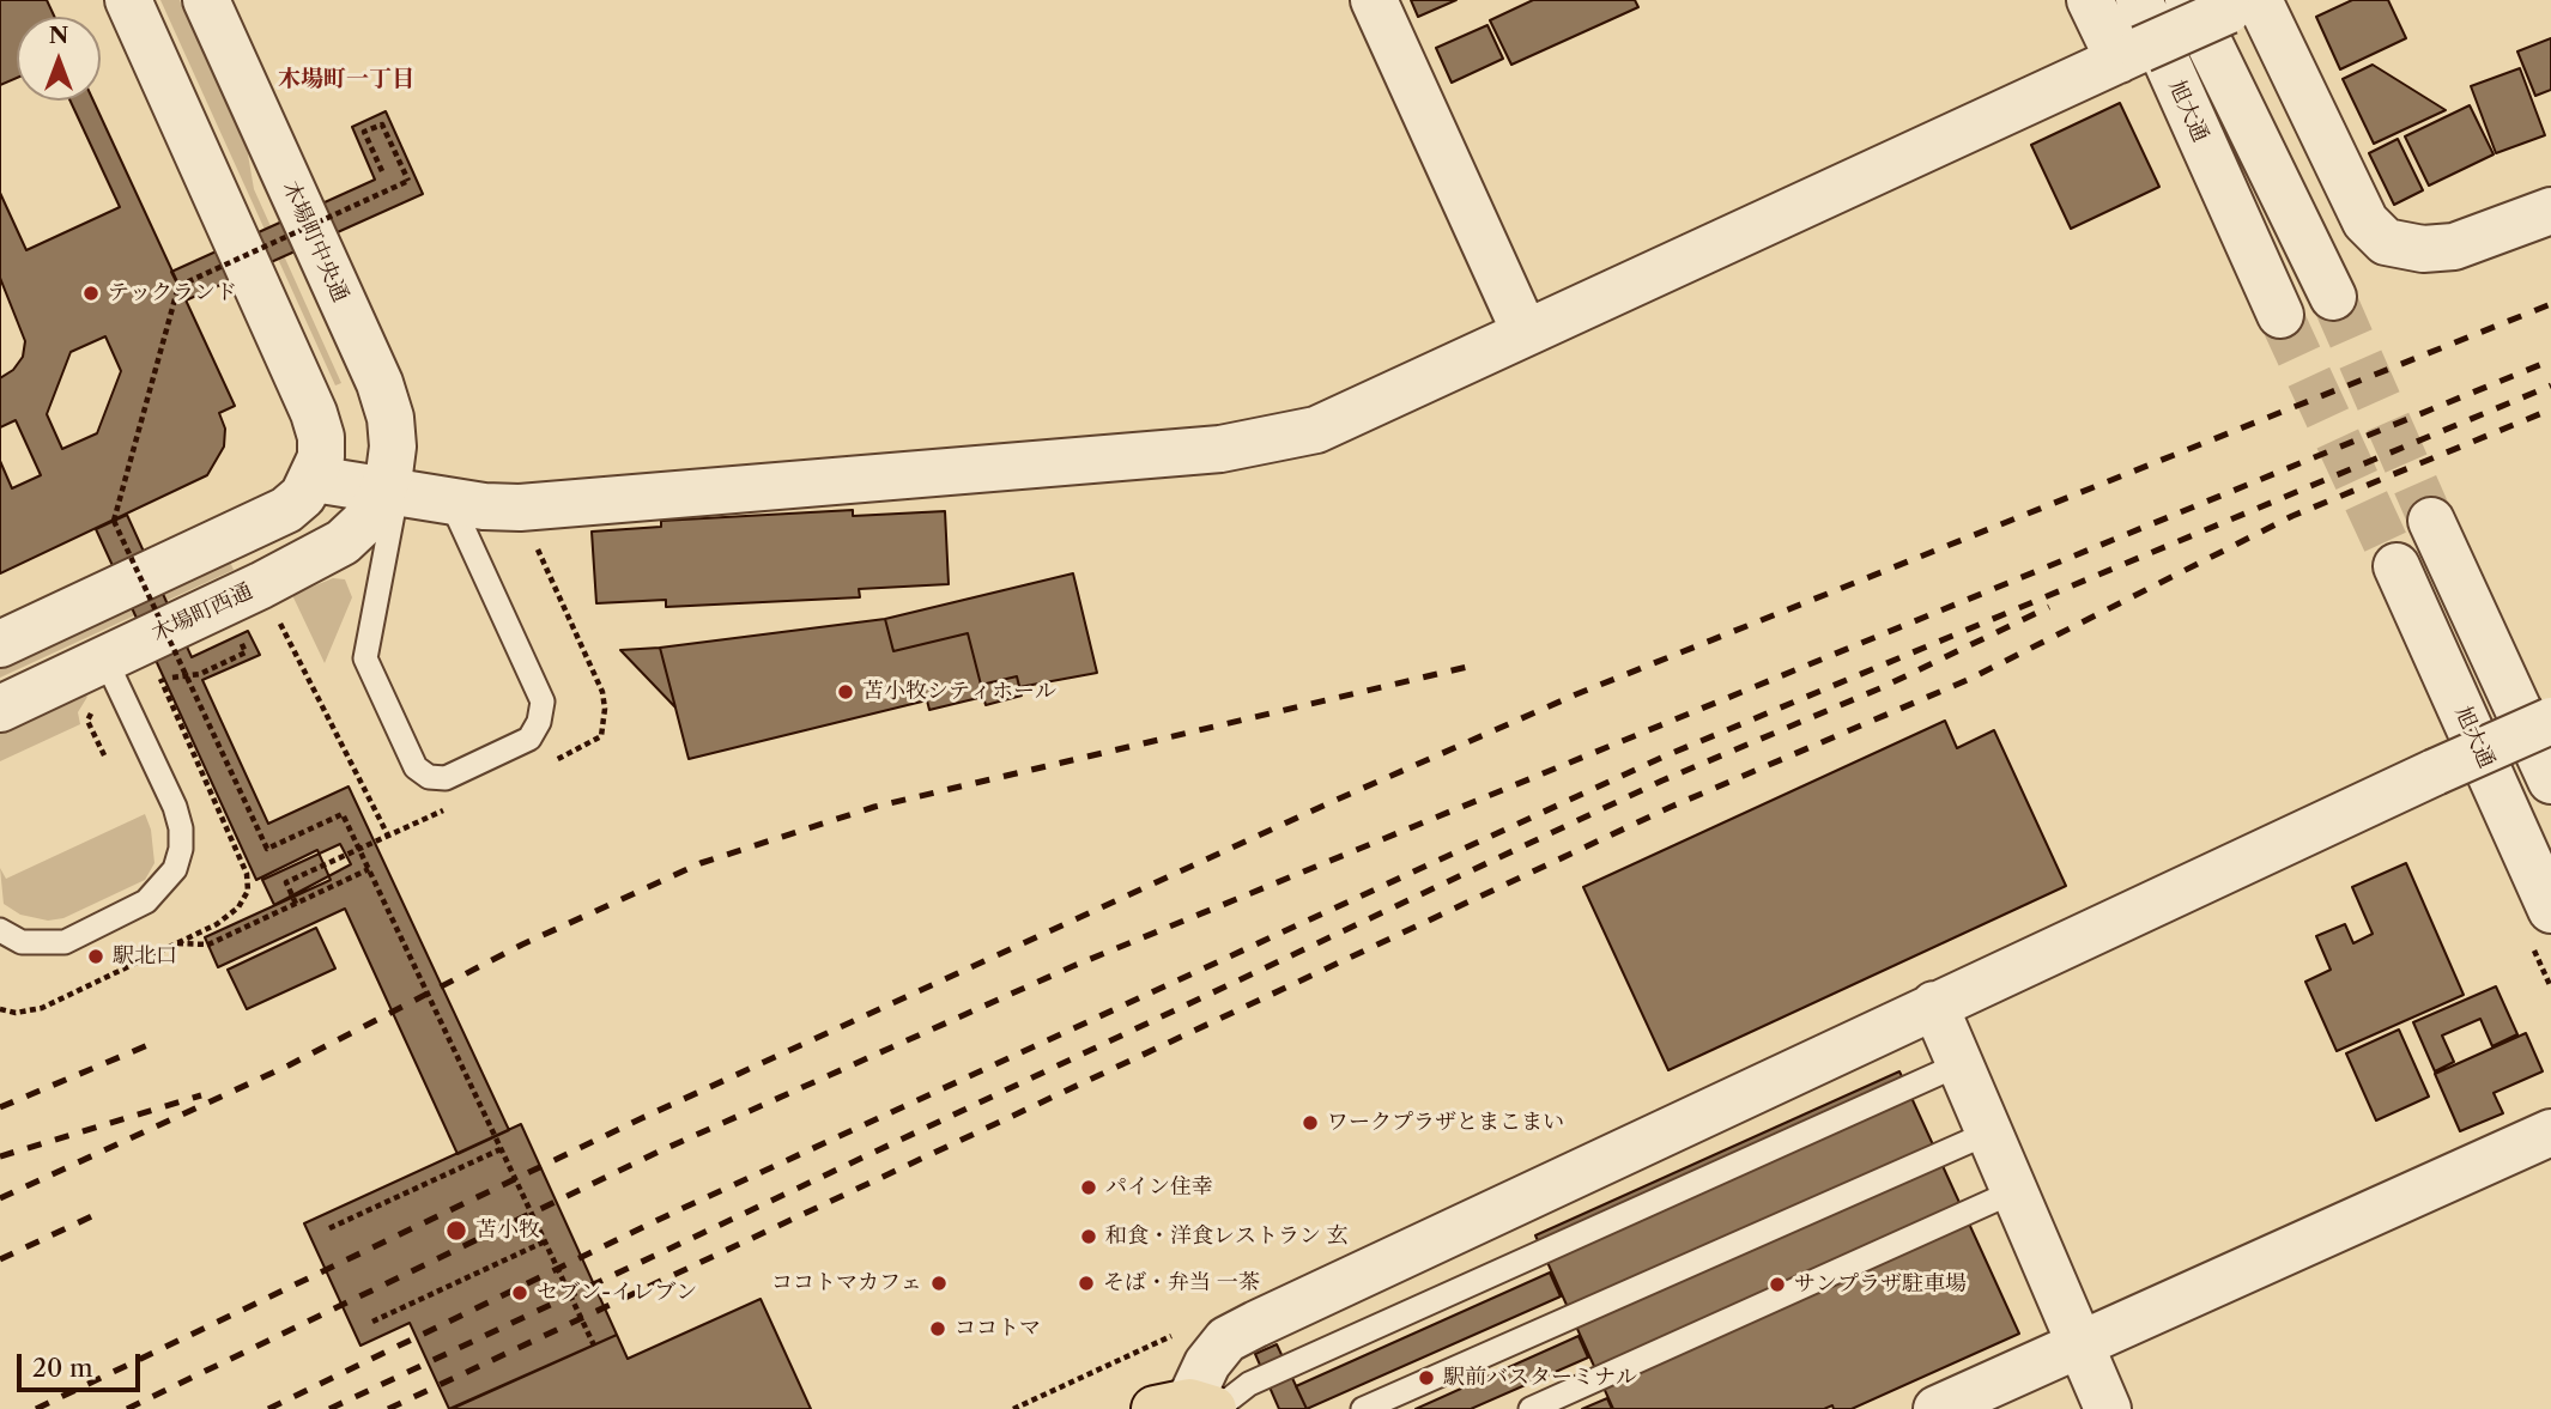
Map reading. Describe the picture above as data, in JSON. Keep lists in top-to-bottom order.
{
  "streets": {
    "street": ["旭大通", "木場町中央通", "木場町西通"]
  },
  "crossings": [
    ["木場町中央通", "木場町西通"]
  ],
  "districts": ["木場町一丁目"],
  "places": [
    "テックランド",
    "苫小牧シティホール",
    "駅北口",
    "ワークプラザとまこまい",
    "パイン住幸",
    "苫小牧",
    "和食・洋食レストラン 玄",
    "ココトマカフェ",
    "そば・弁当 一茶",
    "サンプラザ駐車場",
    "セブン-イレブン",
    "ココトマ",
    "駅前バスターミナル"
  ],
  "scale_bar": "20 m",
  "north": "top"
}
